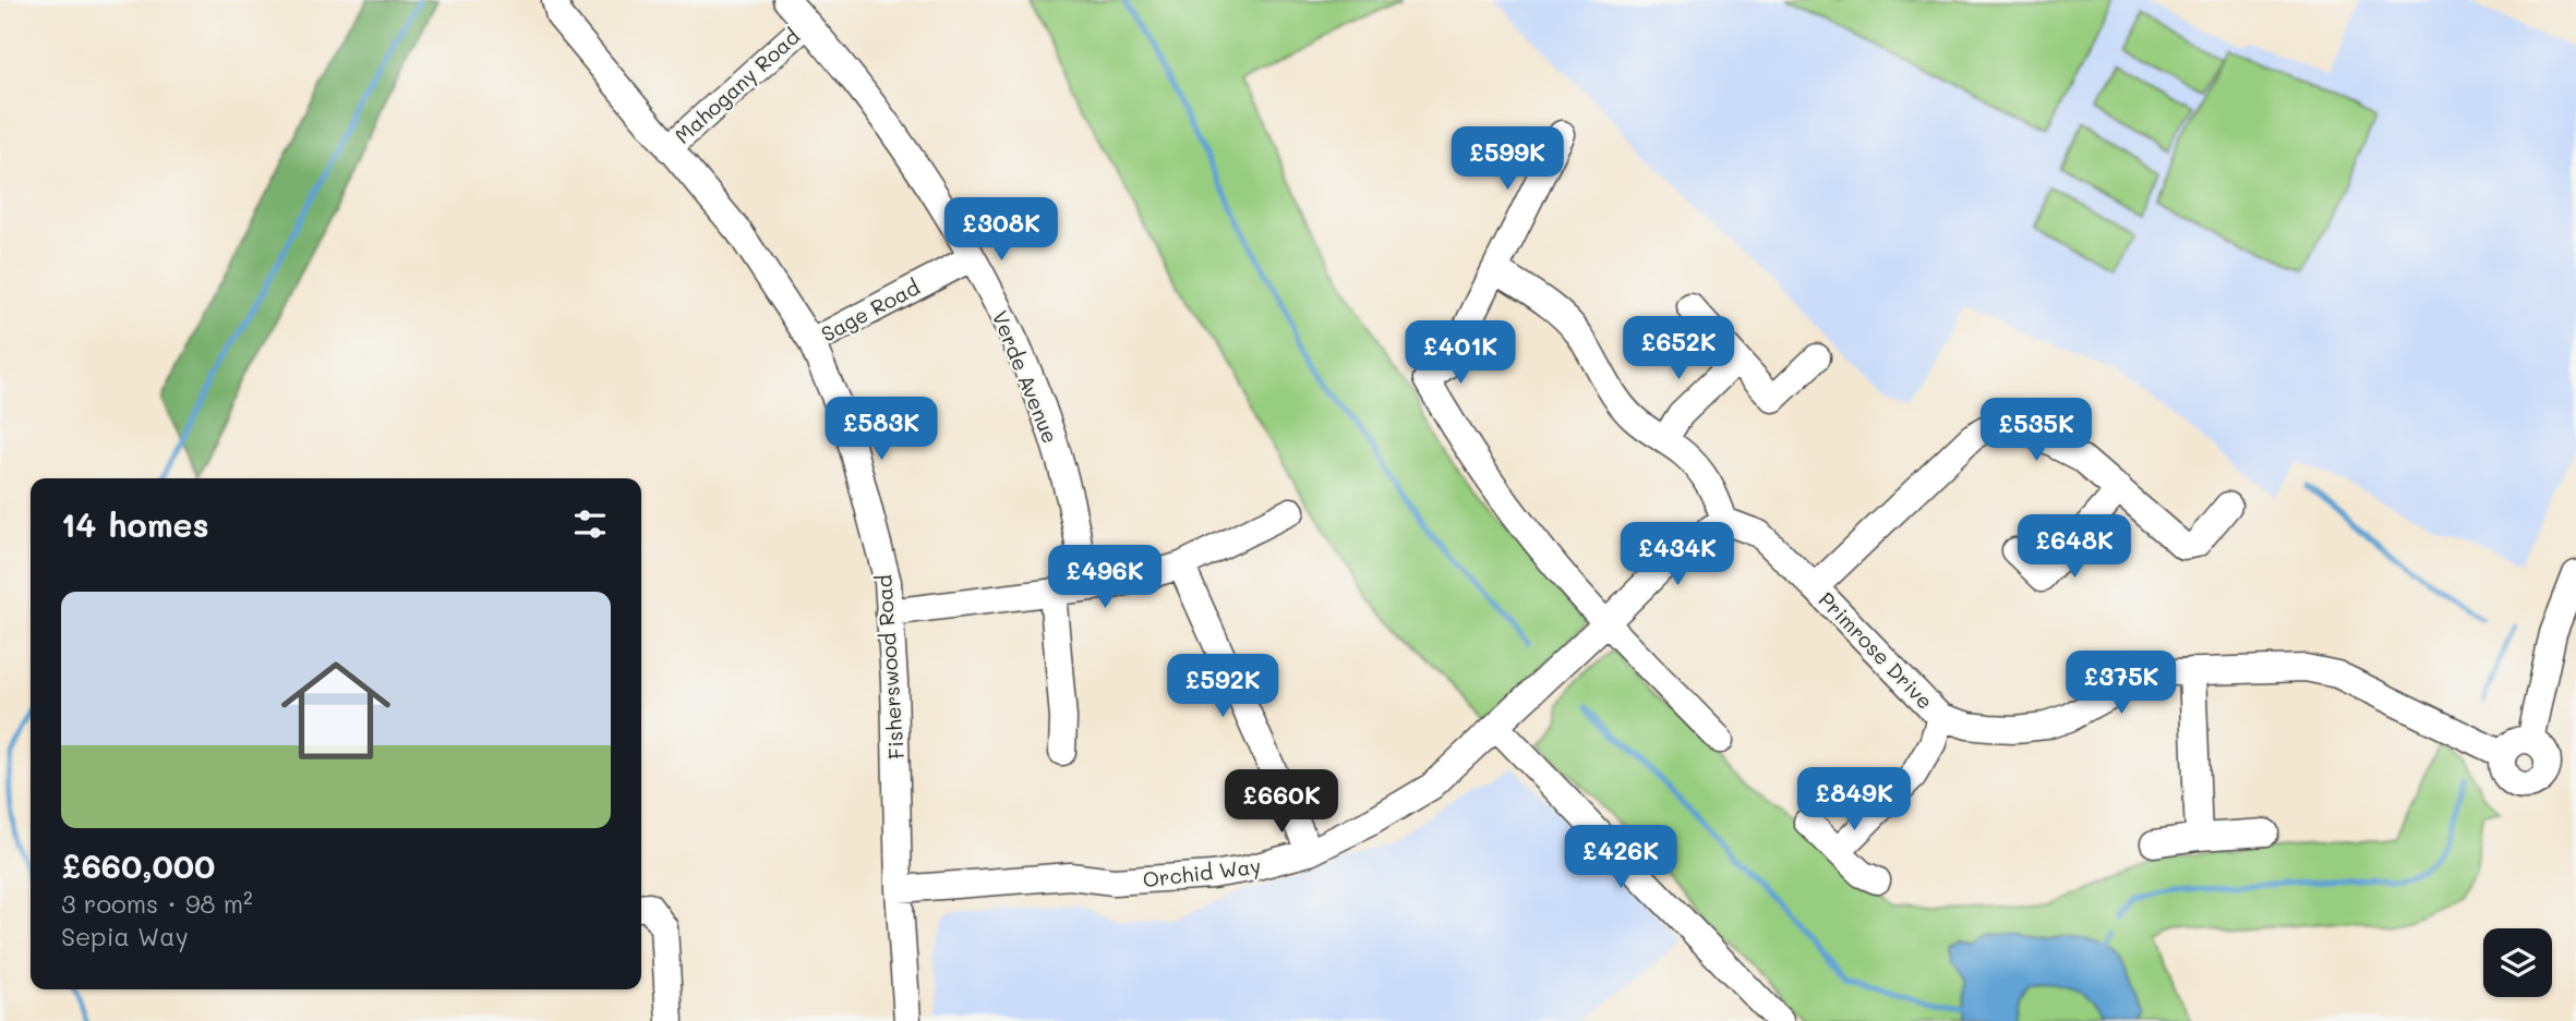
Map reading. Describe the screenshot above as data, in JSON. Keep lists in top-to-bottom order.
{
  "streets": {
    "street": [
      "Mahogany Road",
      "Sage Road",
      "Verde Avenue",
      "Primrose Drive",
      "Fisherswood Road",
      "Orchid Way"
    ]
  },
  "crossings": [
    ["Mahogany Road", "Verde Avenue"],
    ["Mahogany Road", "Fisherswood Road"],
    ["Sage Road", "Verde Avenue"],
    ["Sage Road", "Fisherswood Road"],
    ["Primrose Drive", "Orchid Way"],
    ["Fisherswood Road", "Orchid Way"]
  ],
  "page": {
    "price": [
      "£599K",
      "£308K",
      "£652K",
      "£401K",
      "£583K",
      "£535K",
      "£648K",
      "£434K",
      "£496K",
      "£375K",
      "£592K",
      "£849K",
      "£660K",
      "£426K"
    ],
    "heading": "14 homes",
    "list": [
      {
        "name": "£660,000",
        "note": "3 rooms · 98 m² · Sepia Way"
      }
    ]
  }
}
